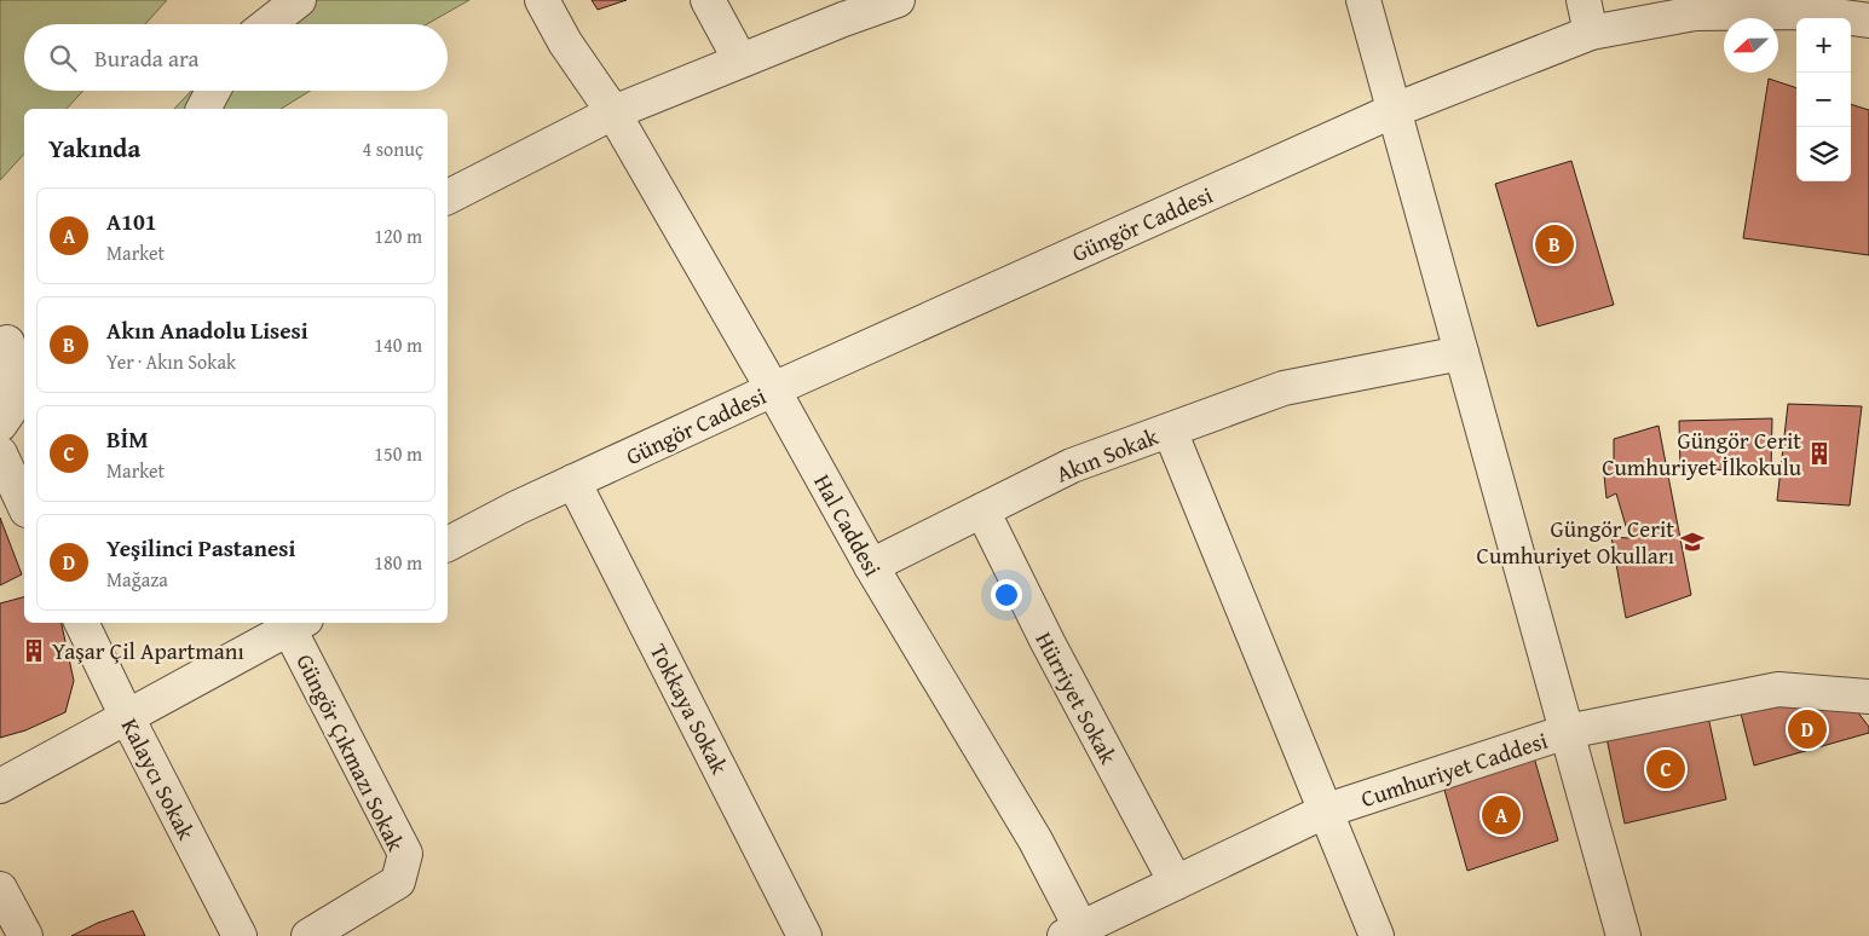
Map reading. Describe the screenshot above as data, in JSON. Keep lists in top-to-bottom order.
{
  "streets": {
    "street": [
      "Güngör Caddesi",
      "Akın Sokak",
      "Hal Caddesi",
      "Hürriyet Sokak",
      "Tokkaya Sokak",
      "Güngör Çıkmazı Sokak",
      "Cumhuriyet Caddesi",
      "Kalaycı Sokak"
    ]
  },
  "crossings": [
    ["Güngör Caddesi", "Hal Caddesi"],
    ["Güngör Caddesi", "Tokkaya Sokak"],
    ["Akın Sokak", "Hal Caddesi"],
    ["Akın Sokak", "Hürriyet Sokak"],
    ["Hal Caddesi", "Cumhuriyet Caddesi"],
    ["Hürriyet Sokak", "Cumhuriyet Caddesi"]
  ],
  "places": {
    "building": ["Güngör Cerit Cumhuriyet İlkokulu", "Yaşar Çil Apartmanı"],
    "school or university": ["Güngör Cerit Cumhuriyet Okulları"]
  },
  "north": "left",
  "page": {
    "map_buttons": ["+", "−"],
    "search": "Burada ara",
    "heading": ["Yakında", "4 sonuç"],
    "list": [
      {
        "mark": "A",
        "name": "A101",
        "note": "Market",
        "value": "120 m"
      },
      {
        "mark": "B",
        "name": "Akın Anadolu Lisesi",
        "note": "Yer · Akın Sokak",
        "value": "140 m"
      },
      {
        "mark": "C",
        "name": "BİM",
        "note": "Market",
        "value": "150 m"
      },
      {
        "mark": "D",
        "name": "Yeşilinci Pastanesi",
        "note": "Mağaza",
        "value": "180 m"
      }
    ],
    "pins": [
      "B",
      "D",
      "C",
      "A"
    ]
  }
}
